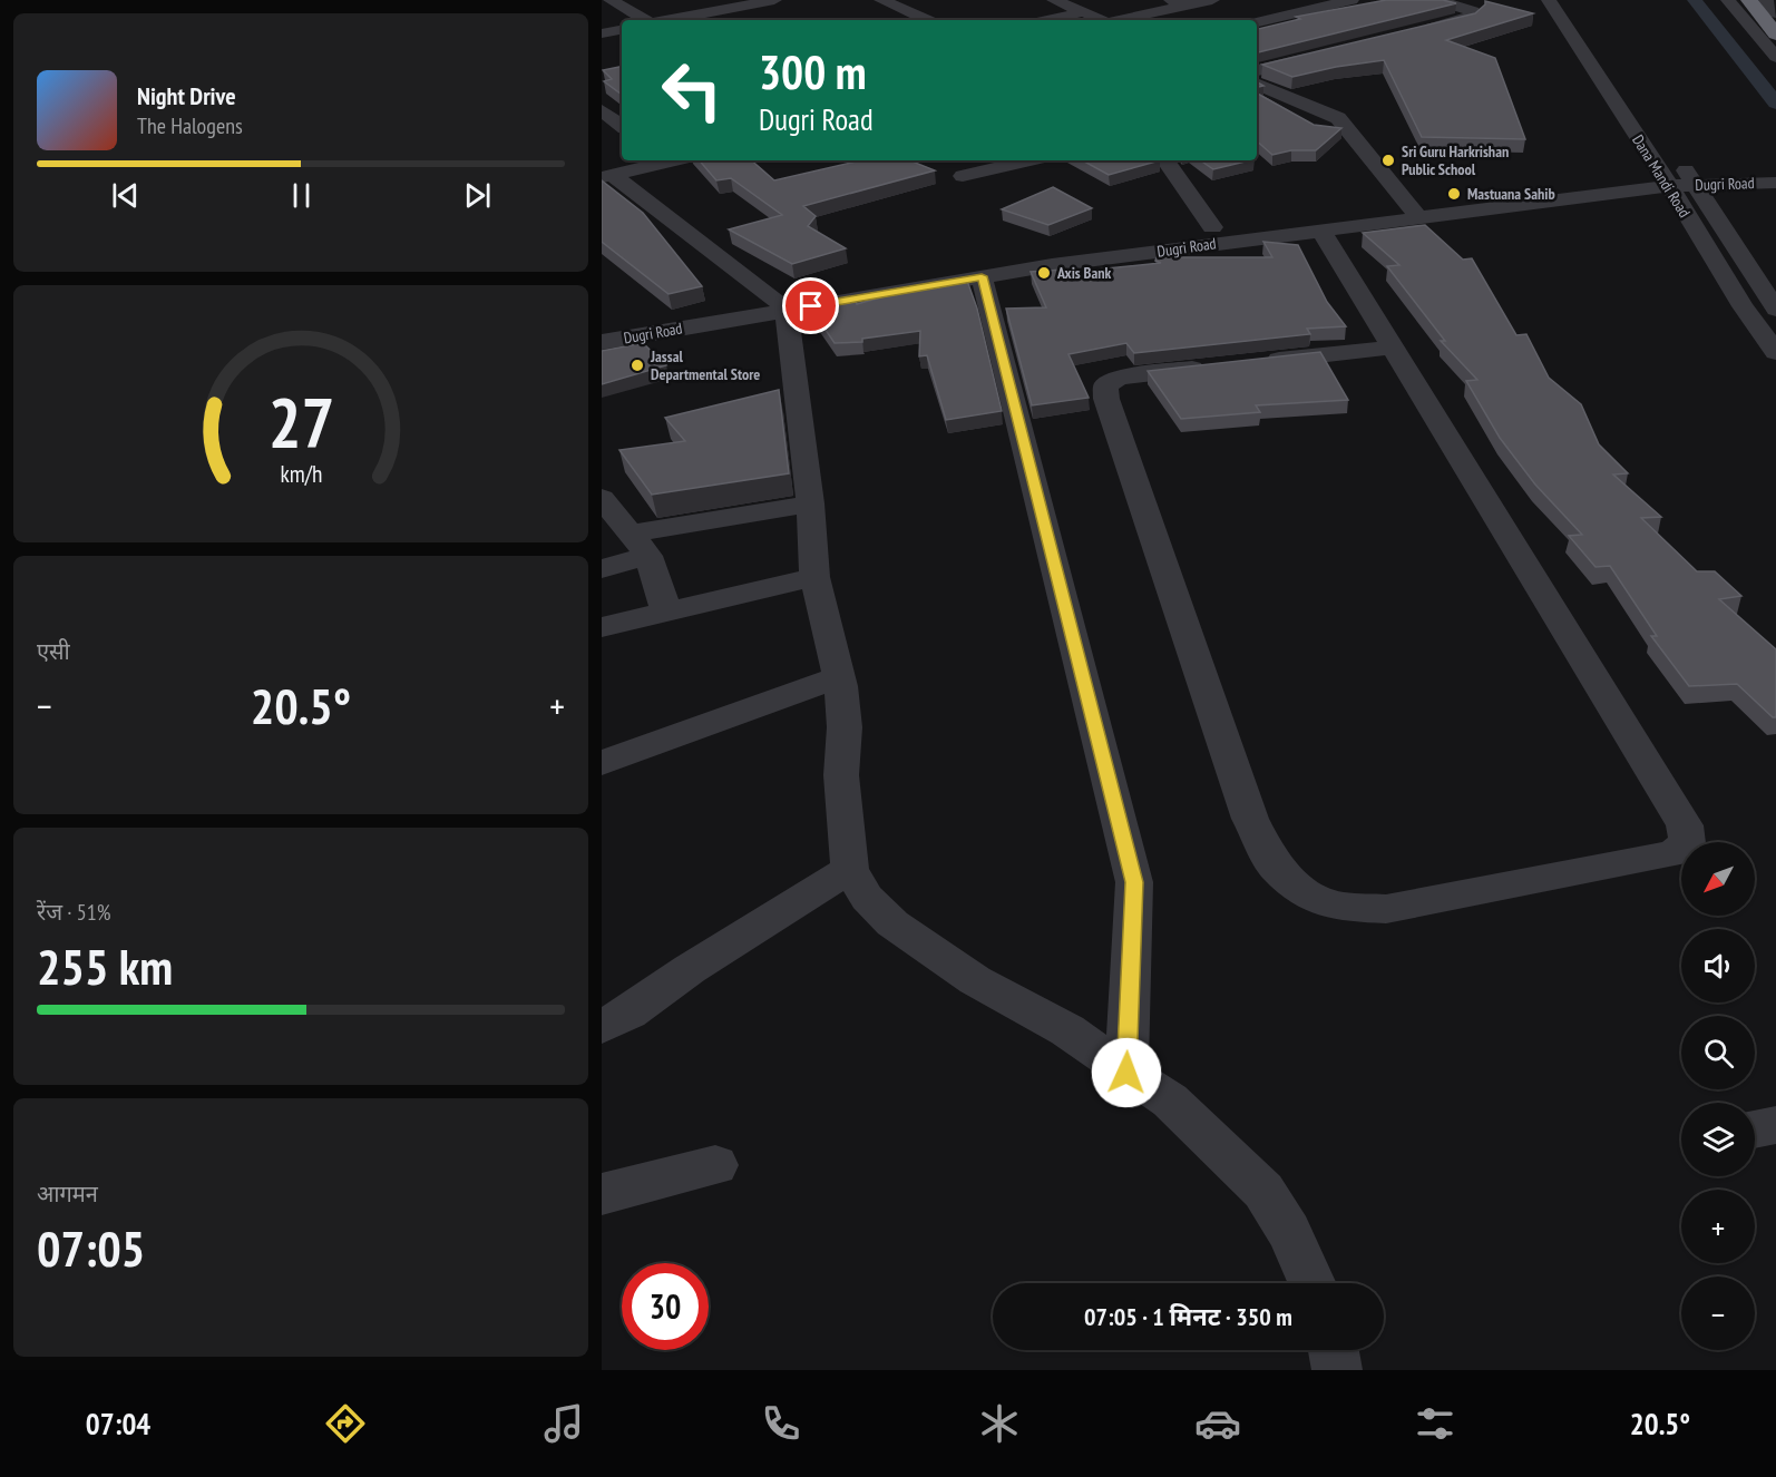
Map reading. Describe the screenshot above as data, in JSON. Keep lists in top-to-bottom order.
{
  "streets": {
    "street": ["Dana Mandi Road", "Dugri Road"]
  },
  "crossings": [
    ["Dana Mandi Road", "Dugri Road"]
  ],
  "places": [
    "Sri Guru Harkrishan Public School",
    "Mastuana Sahib",
    "Axis Bank",
    "Jassal Departmental Store"
  ],
  "north": "bottom left",
  "page": {
    "turn": ["300 m", "Dugri Road"],
    "song": ["Night Drive", "The Halogens"],
    "tile": [
      "एसी",
      ["रेंज · 51%", "255 km"],
      ["आगमन", "07:05"]
    ],
    "heat": ["−", "20.5°", "+"],
    "map_buttons": ["+", "−"],
    "limit": "30",
    "trip": "07:05 · 1 मिनट · 350 m",
    "tabs": ["07:04", "20.5°"],
    "gauge": ["27", "km/h"]
  }
}
